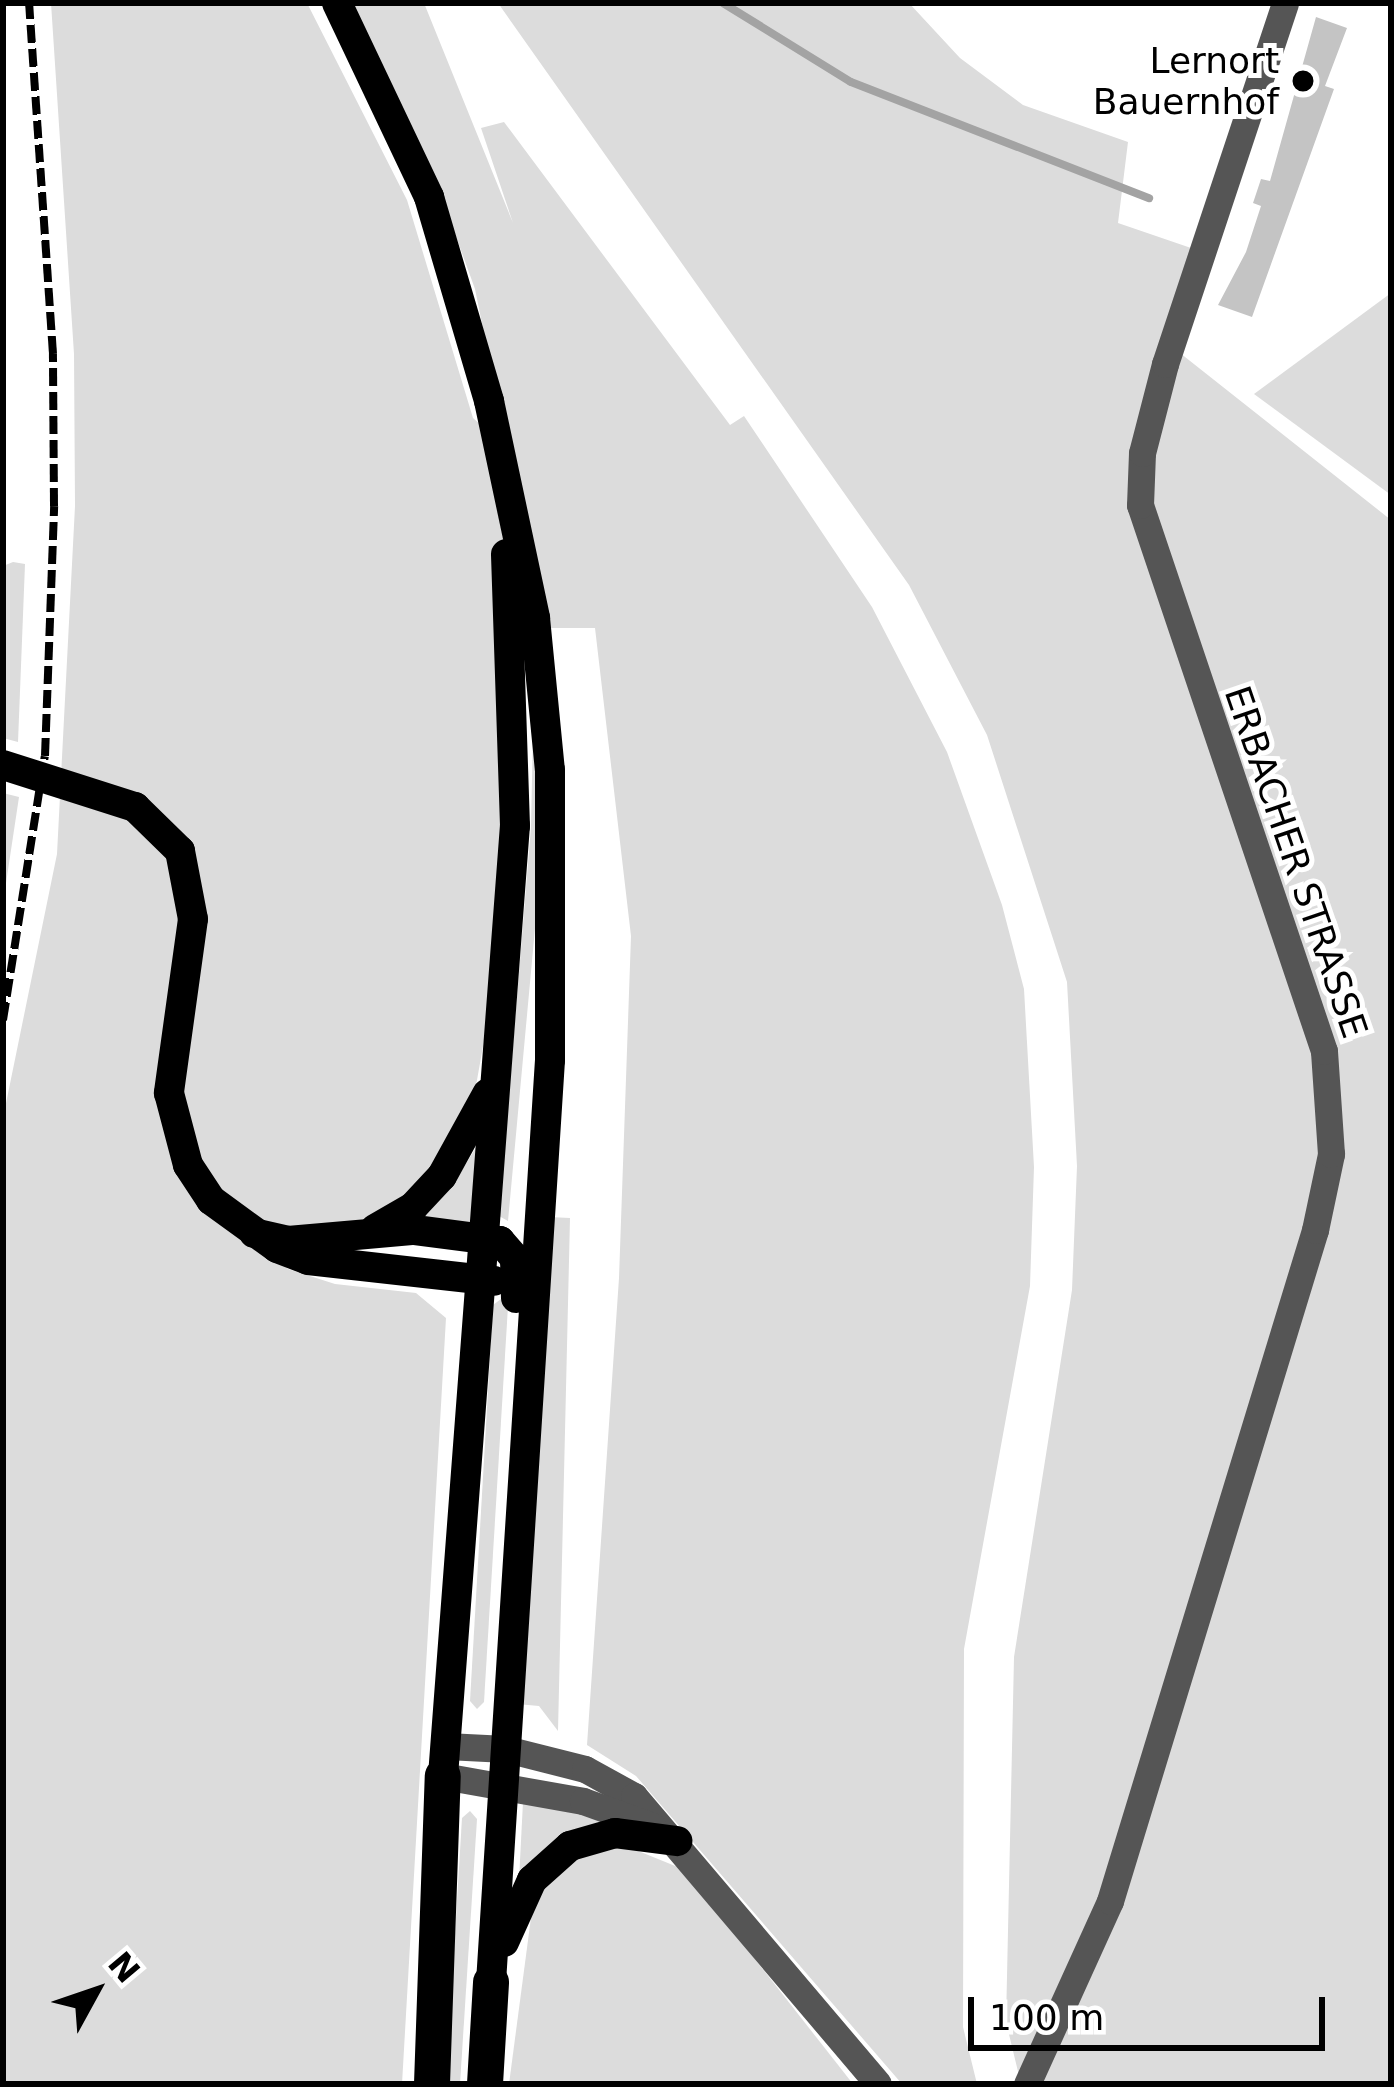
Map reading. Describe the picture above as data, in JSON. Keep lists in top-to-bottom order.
{
  "streets": {
    "street": ["ERBACHER STRASSE"]
  },
  "places": ["Lernort Bauernhof"],
  "scale_bar": "100 m",
  "north": "top right"
}
